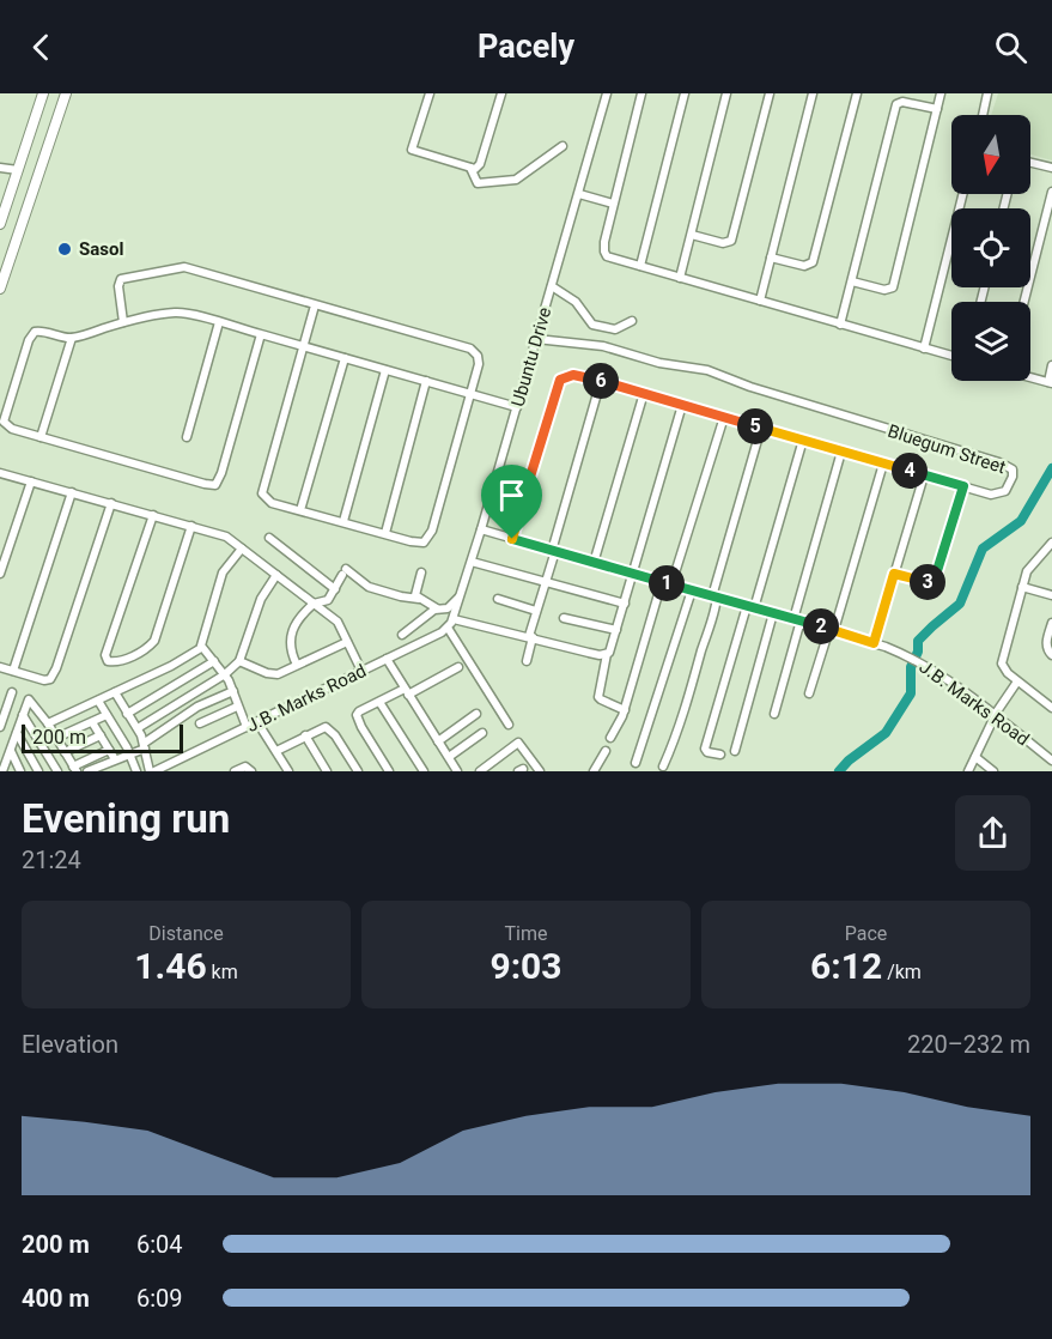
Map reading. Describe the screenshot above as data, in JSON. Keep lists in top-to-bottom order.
{
  "streets": {
    "street": ["Ubuntu Drive", "Bluegum Street", "J.B. Marks Road"]
  },
  "crossings": [
    ["Ubuntu Drive", "Bluegum Street"],
    ["Ubuntu Drive", "J.B. Marks Road"],
    ["Bluegum Street", "J.B. Marks Road"]
  ],
  "places": ["Sasol"],
  "scale_bar": "200 m",
  "north": "bottom",
  "page": {
    "header": "Pacely",
    "pins": [
      "6",
      "5",
      "4",
      "3",
      "1",
      "2"
    ],
    "scale": "200 m",
    "heading": ["Evening run", "21:24"],
    "stats": [
      ["Distance", "1.46 km"],
      ["Time", "9:03"],
      ["Pace", "6:12 /km"]
    ],
    "chart": ["Elevation", "220–232 m"],
    "list": [
      {
        "name": "200 m",
        "note": "6:04"
      },
      {
        "name": "400 m",
        "note": "6:09"
      }
    ]
  }
}
